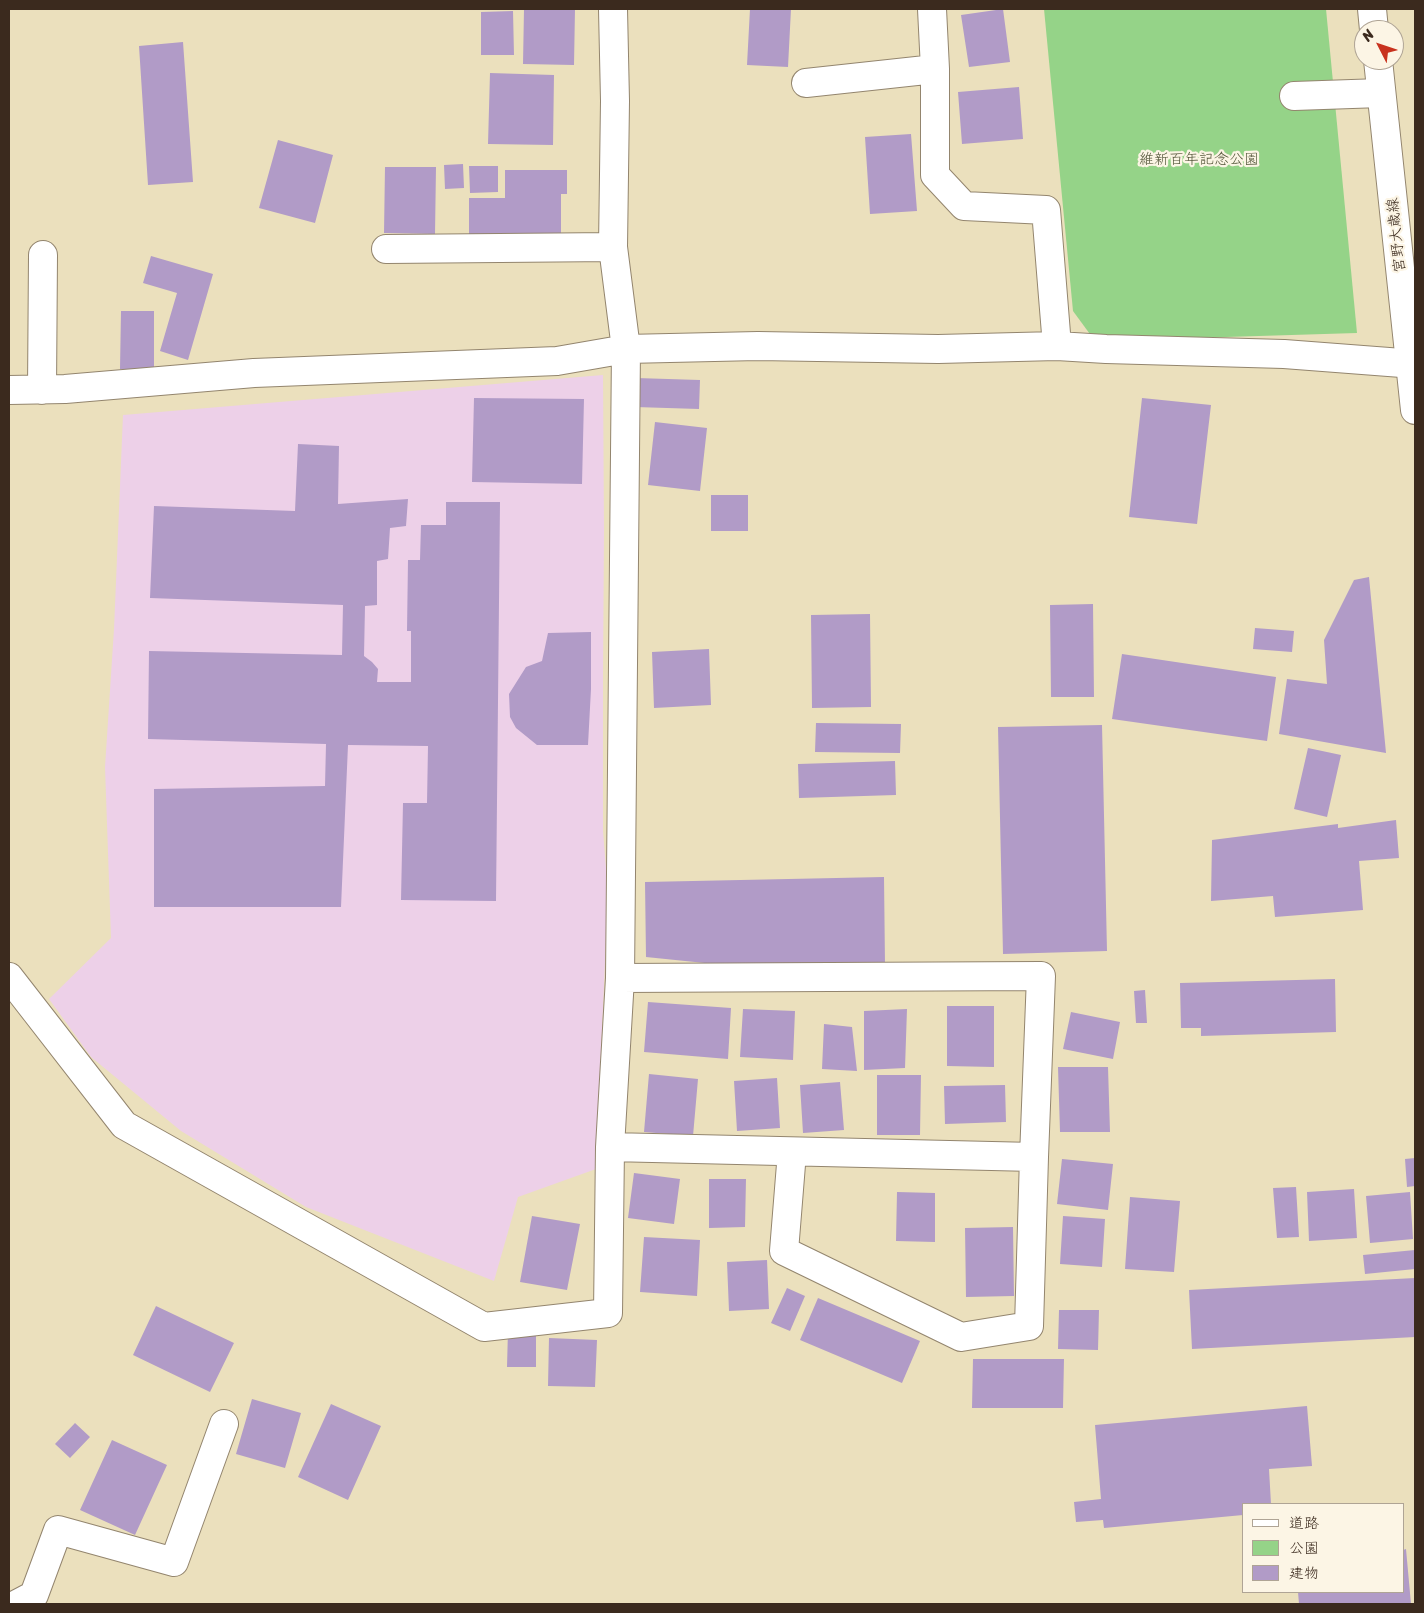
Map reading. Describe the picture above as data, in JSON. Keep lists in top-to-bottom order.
{
  "streets": {
    "street": ["宮野大歳線"]
  },
  "parks": ["維新百年記念公園"],
  "legend": ["道路", "公園", "建物"],
  "north": "top left"
}
